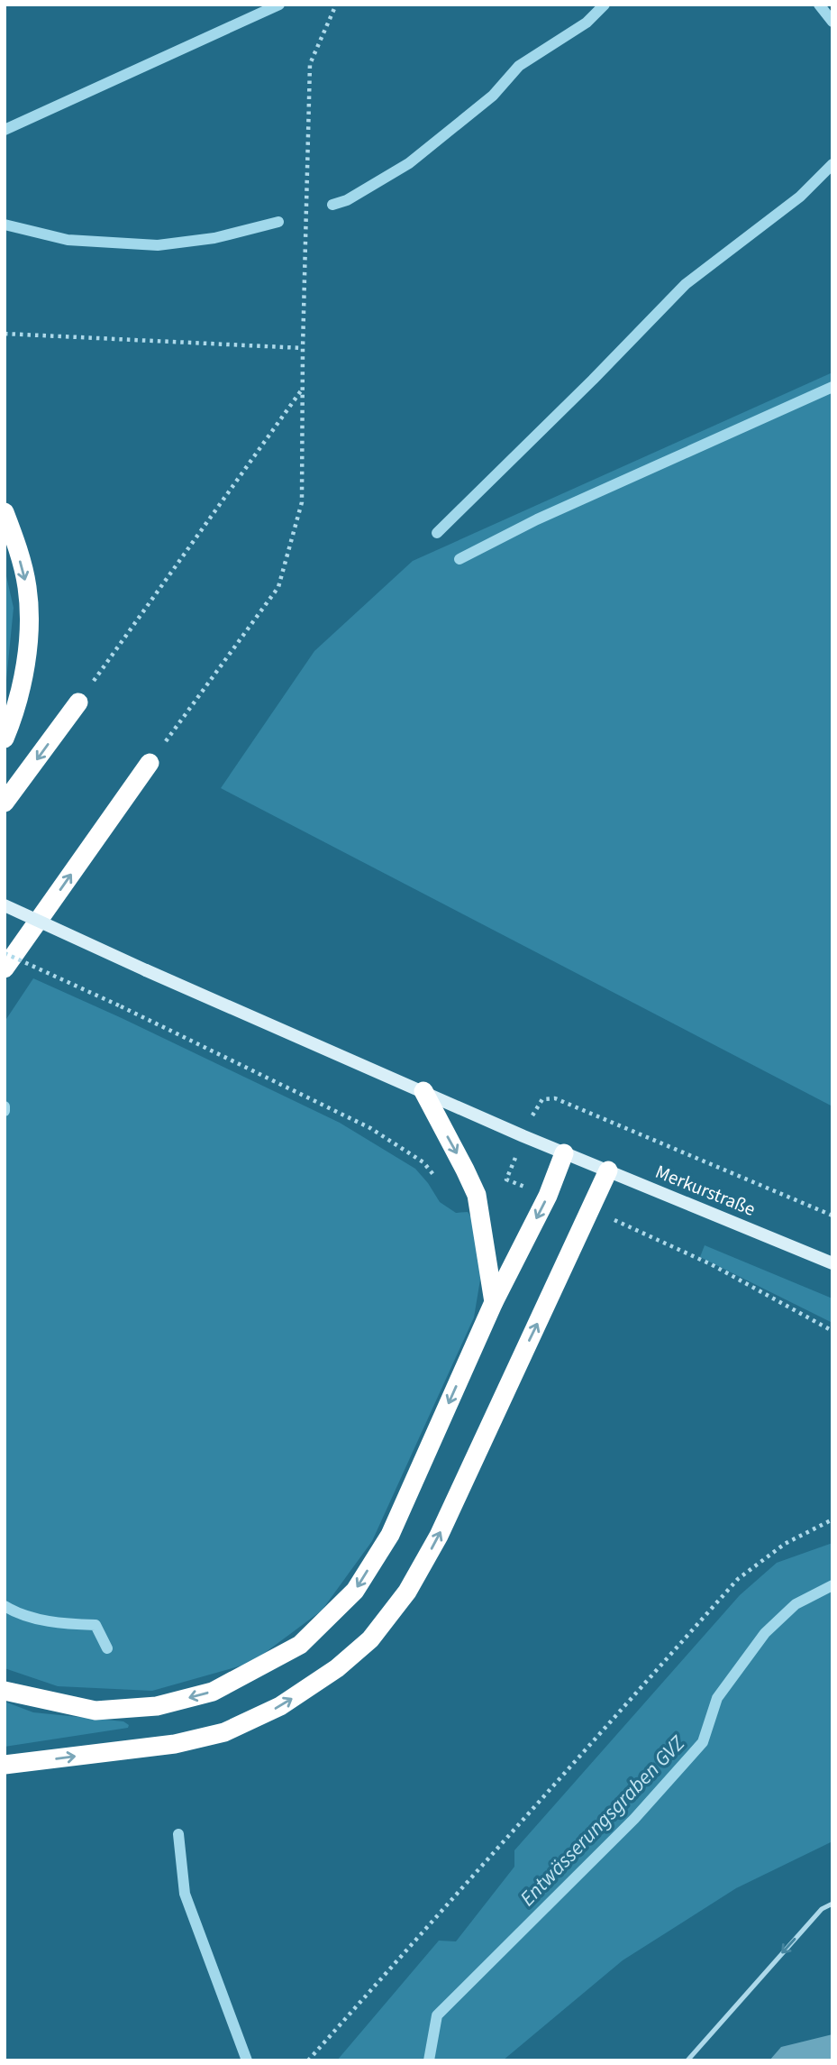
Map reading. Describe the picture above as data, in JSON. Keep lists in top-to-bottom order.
{
  "streets": {
    "street": ["Merkurstraße"]
  },
  "water": ["Entwässerungsgraben GVZ"]
}
